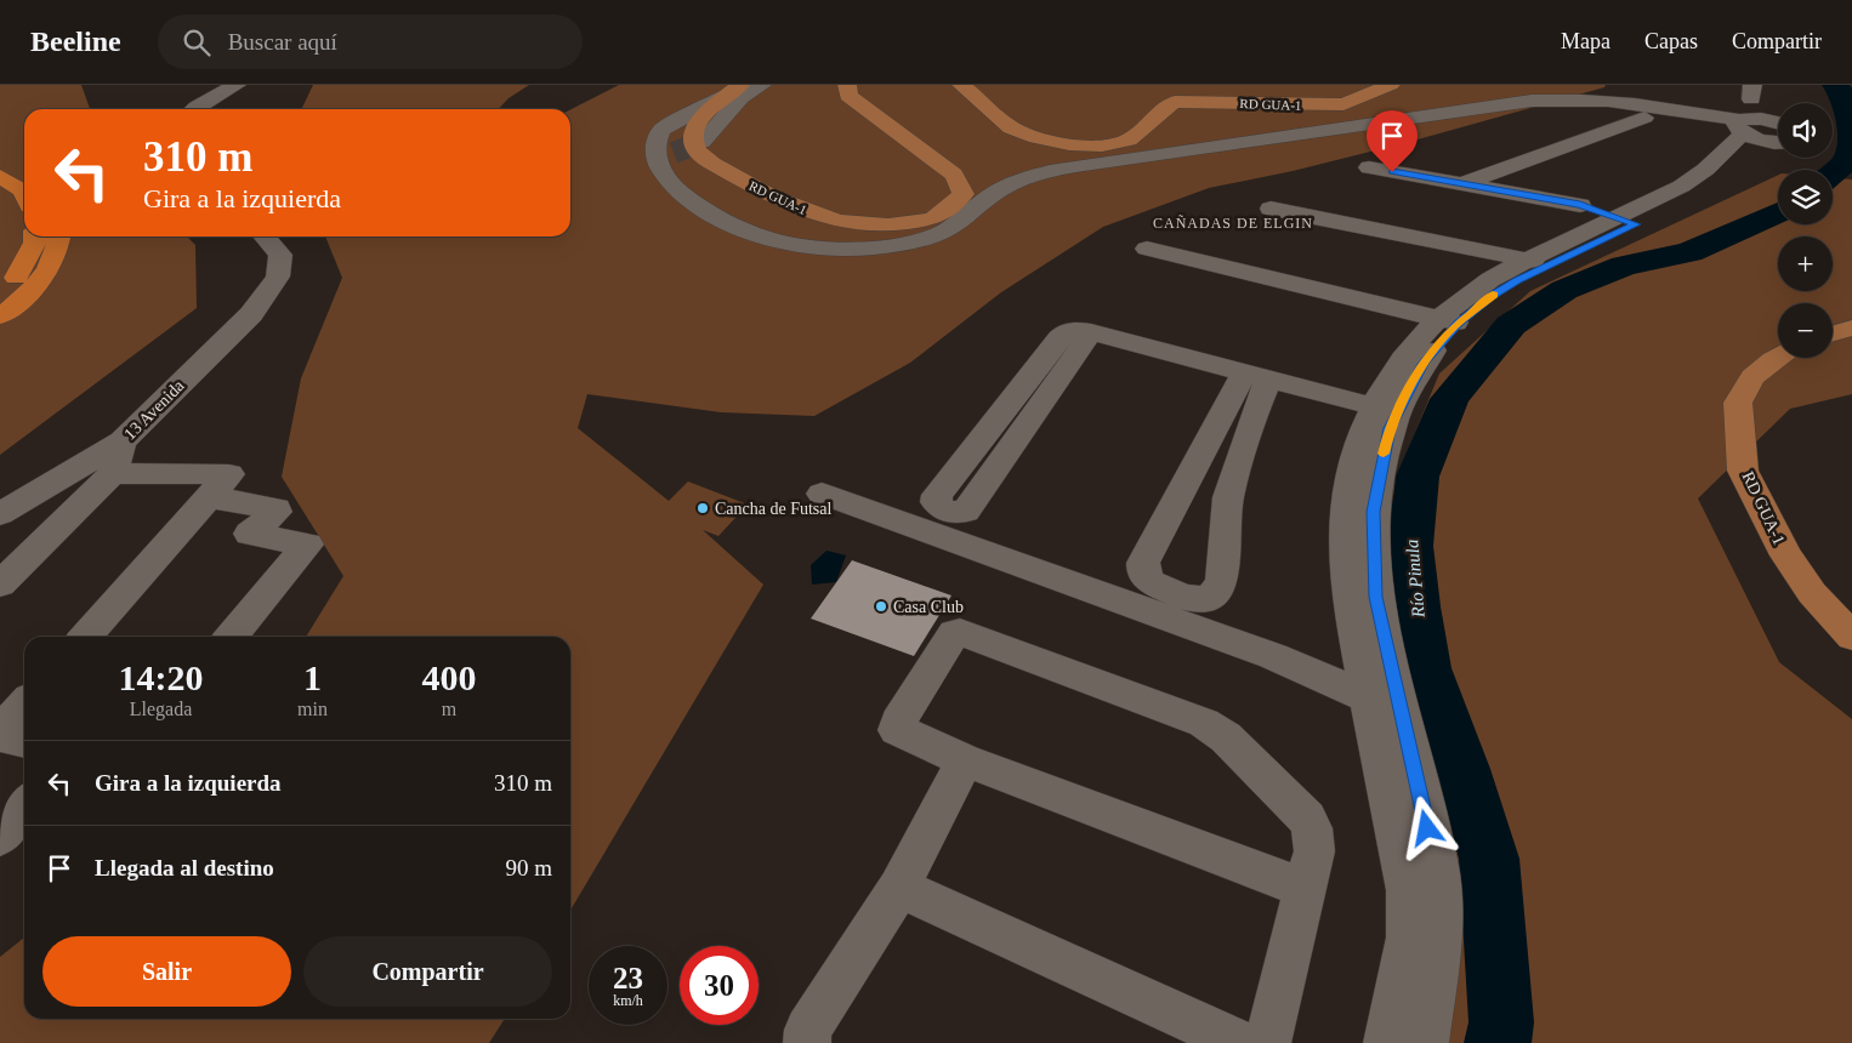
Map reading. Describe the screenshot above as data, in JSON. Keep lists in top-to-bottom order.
{
  "streets": {
    "main road": ["RD GUA-1"],
    "street": ["13 Avenida"]
  },
  "districts": ["CAÑADAS DE ELGIN"],
  "water": ["Río Pinula"],
  "places": ["Cancha de Futsal", "Casa Club"],
  "page": {
    "header": "Beeline",
    "search": "Buscar aquí",
    "nav": ["Mapa", "Capas", "Compartir"],
    "map_buttons": ["+", "−"],
    "turn": ["310 m", "Gira a la izquierda"],
    "eta": [
      "14:20",
      "Llegada",
      "1",
      "min",
      "400",
      "m"
    ],
    "list": [
      {
        "name": "Gira a la izquierda",
        "value": "310 m"
      },
      {
        "name": "Llegada al destino",
        "value": "90 m"
      }
    ],
    "buttons": ["Salir", "Compartir"],
    "speed": "23 km/h",
    "limit": "30"
  }
}
